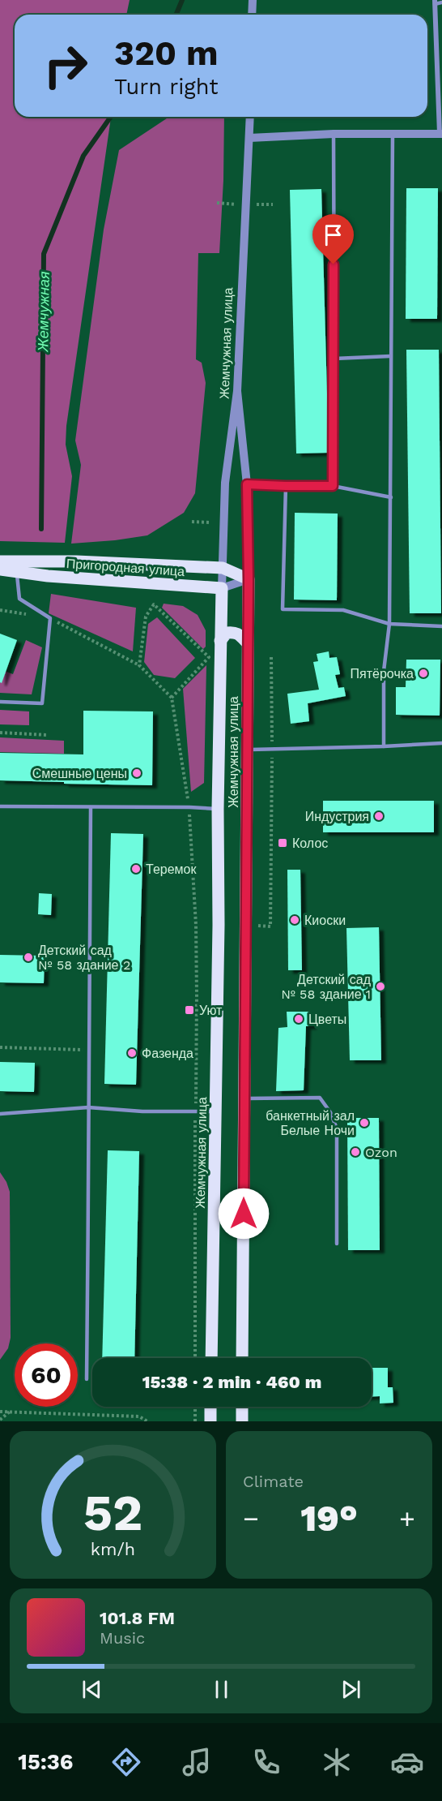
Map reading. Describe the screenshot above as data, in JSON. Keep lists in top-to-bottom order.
{
  "streets": {
    "main road": ["Жемчужная улица", "Пригородная улица"]
  },
  "crossings": [
    ["Жемчужная улица", "Пригородная улица"]
  ],
  "water": ["Жемчужная"],
  "places": {
    "other": [
      "Пятёрочка",
      "Смешные цены",
      "Индустрия",
      "Теремок",
      "Киоски",
      "Детский сад № 58 здание 2",
      "Детский сад № 58 здание 1",
      "Цветы",
      "Фазенда",
      "банкетный зал Белые Ночи",
      "Ozon"
    ],
    "transit": ["Колос", "Уют"]
  },
  "page": {
    "turn": ["320 m", "Turn right"],
    "limit": "60",
    "trip": "15:38 · 2 min · 460 m",
    "tile": "Climate",
    "heat": ["−", "19°", "+"],
    "song": ["101.8 FM", "Music"],
    "tabs": "15:36",
    "gauge": ["52", "km/h"]
  }
}
